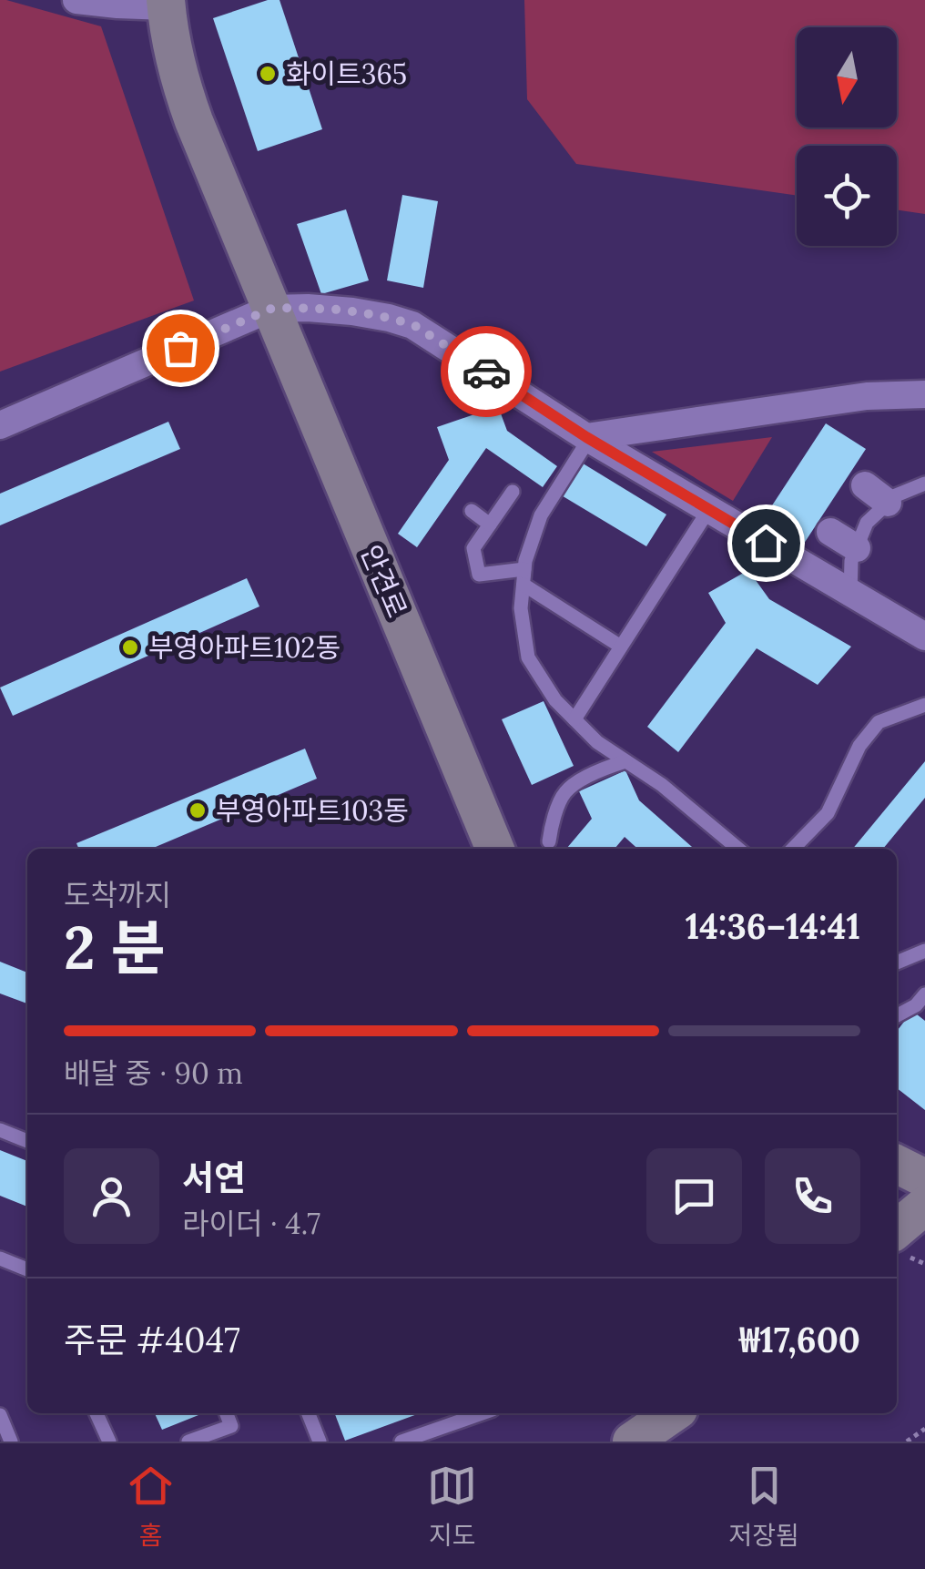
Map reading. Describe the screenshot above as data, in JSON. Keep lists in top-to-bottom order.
{
  "streets": {
    "main road": ["안견로"]
  },
  "places": ["화이트365", "부영아파트102동", "부영아파트103동"],
  "north": "bottom",
  "page": {
    "heading": ["2 분", "도착까지", "14:36–14:41"],
    "panel": [
      "서연",
      "라이더 · 4.7",
      "주문 #4047",
      "₩17,600"
    ],
    "bar": "배달 중 · 90 m",
    "tabs": ["홈", "지도", "저장됨"]
  }
}
